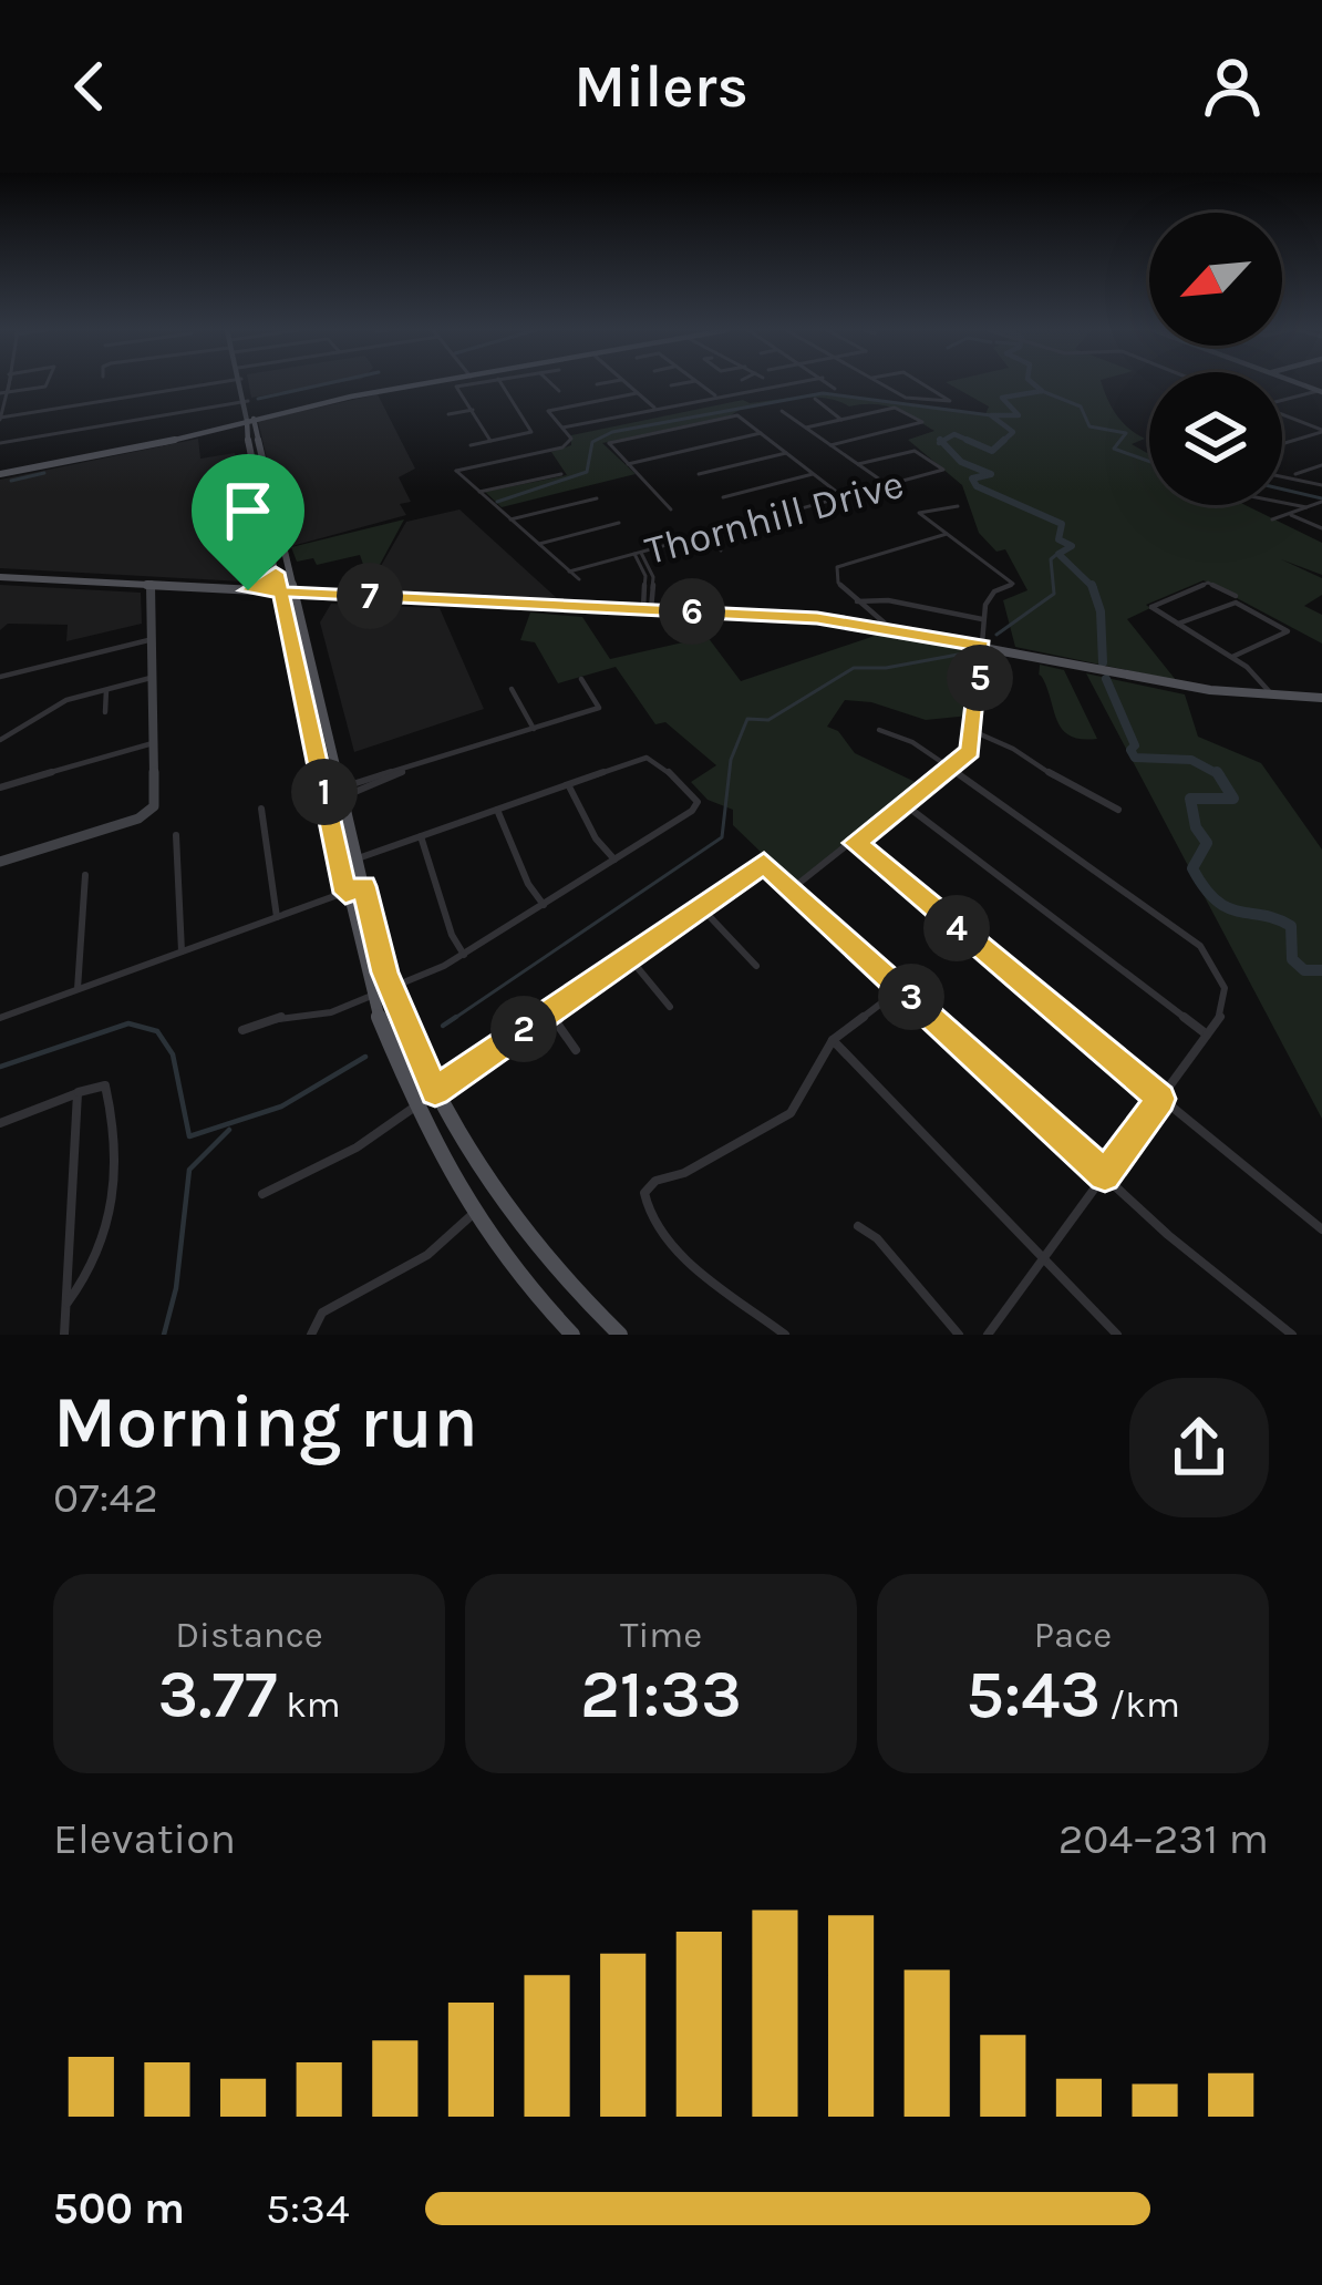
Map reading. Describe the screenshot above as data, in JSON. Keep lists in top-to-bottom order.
{
  "streets": {
    "street": ["Thornhill Drive"]
  },
  "north": "bottom left",
  "page": {
    "header": "Milers",
    "pins": [
      "7",
      "6",
      "5",
      "1",
      "4",
      "3",
      "2"
    ],
    "heading": ["Morning run", "07:42"],
    "stats": [
      ["Distance", "3.77 km"],
      ["Time", "21:33"],
      ["Pace", "5:43 /km"]
    ],
    "chart": ["Elevation", "204–231 m"],
    "list": [
      {
        "name": "500 m",
        "note": "5:34"
      }
    ]
  }
}
